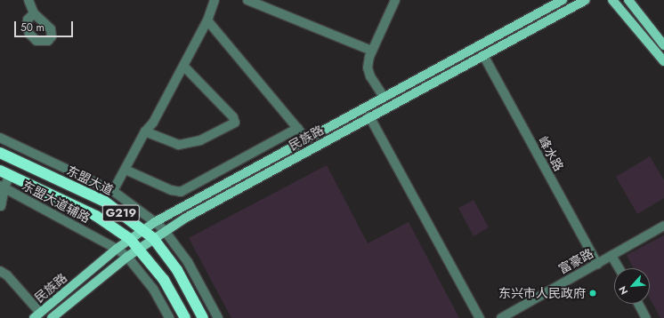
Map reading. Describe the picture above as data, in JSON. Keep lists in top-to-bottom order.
{
  "streets": {
    "highway": ["东盟大道", "G219"],
    "main road": ["民族路"],
    "street": ["峰水路", "东盟大道辅路", "富豪路"]
  },
  "crossings": [
    ["民族路", "峰水路"],
    ["民族路", "东盟大道"],
    ["民族路", "东盟大道辅路"],
    ["民族路", "G219"],
    ["峰水路", "富豪路"]
  ],
  "places": ["东兴市人民政府"],
  "scale_bar": "50 m",
  "north": "bottom left"
}
